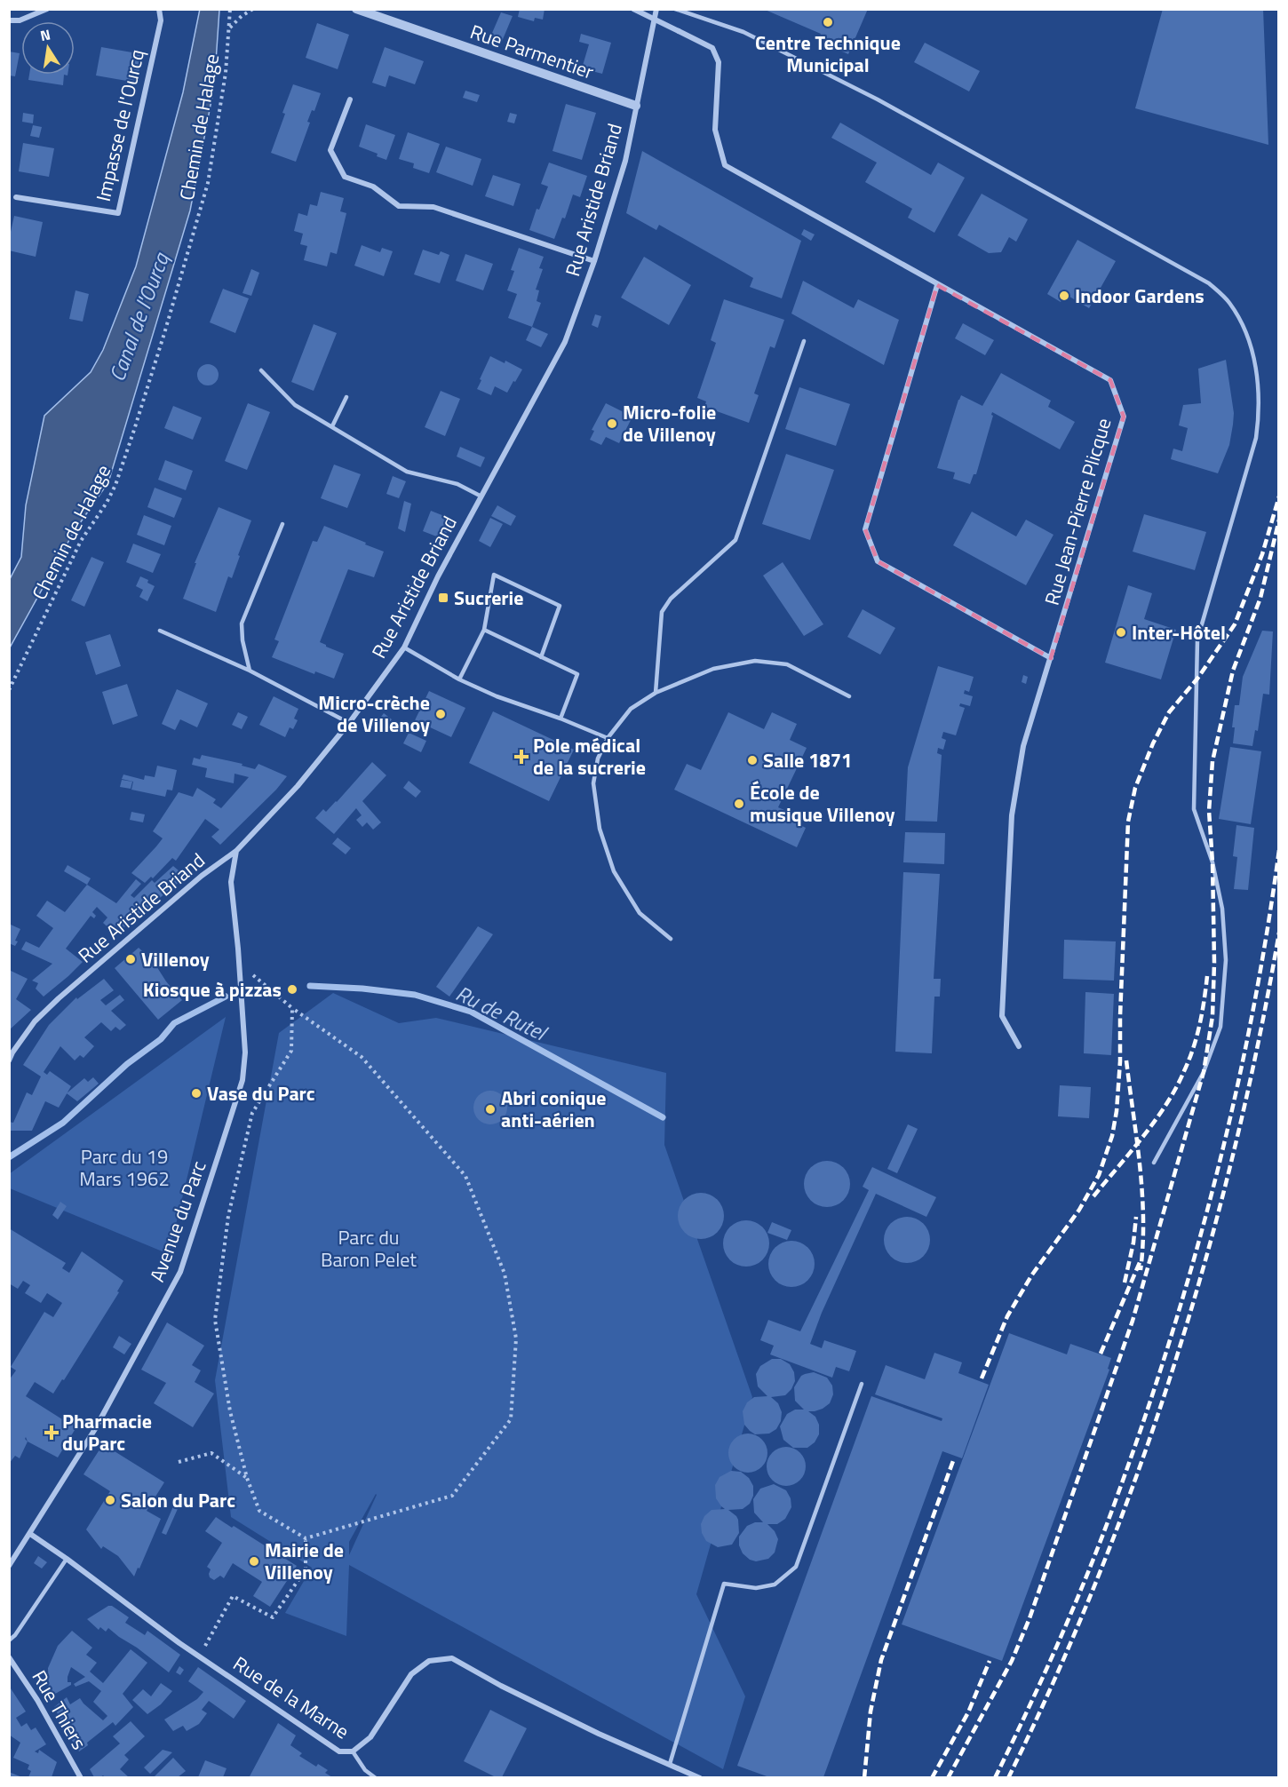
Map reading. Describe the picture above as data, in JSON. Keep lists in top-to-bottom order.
{
  "streets": {
    "street": [
      "Rue Parmentier",
      "Impasse de l'Ourcq",
      "Rue Aristide Briand",
      "Rue Jean-Pierre Plicque",
      "Avenue du Parc",
      "Rue de la Marne",
      "Rue Thiers"
    ],
    "path": ["Chemin de Halage"]
  },
  "crossings": [
    ["Rue Parmentier", "Rue Aristide Briand"],
    ["Rue Aristide Briand", "Avenue du Parc"],
    ["Avenue du Parc", "Rue de la Marne"]
  ],
  "water": ["Canal de l'Ourcq", "Ru de Rutel"],
  "parks": ["Parc du 19 Mars 1962", "Parc du Baron Pelet"],
  "places": {
    "other": [
      "Centre Technique Municipal",
      "Indoor Gardens",
      "Micro-folie de Villenoy",
      "Inter-Hôtel",
      "Micro-crèche de Villenoy",
      "Salle 1871",
      "École de musique Villenoy",
      "Villenoy",
      "Kiosque à pizzas",
      "Vase du Parc",
      "Abri conique anti-aérien",
      "Salon du Parc",
      "Mairie de Villenoy"
    ],
    "transit": ["Sucrerie"],
    "health": ["Pole médical de la sucrerie", "Pharmacie du Parc"]
  },
  "north": "top"
}
